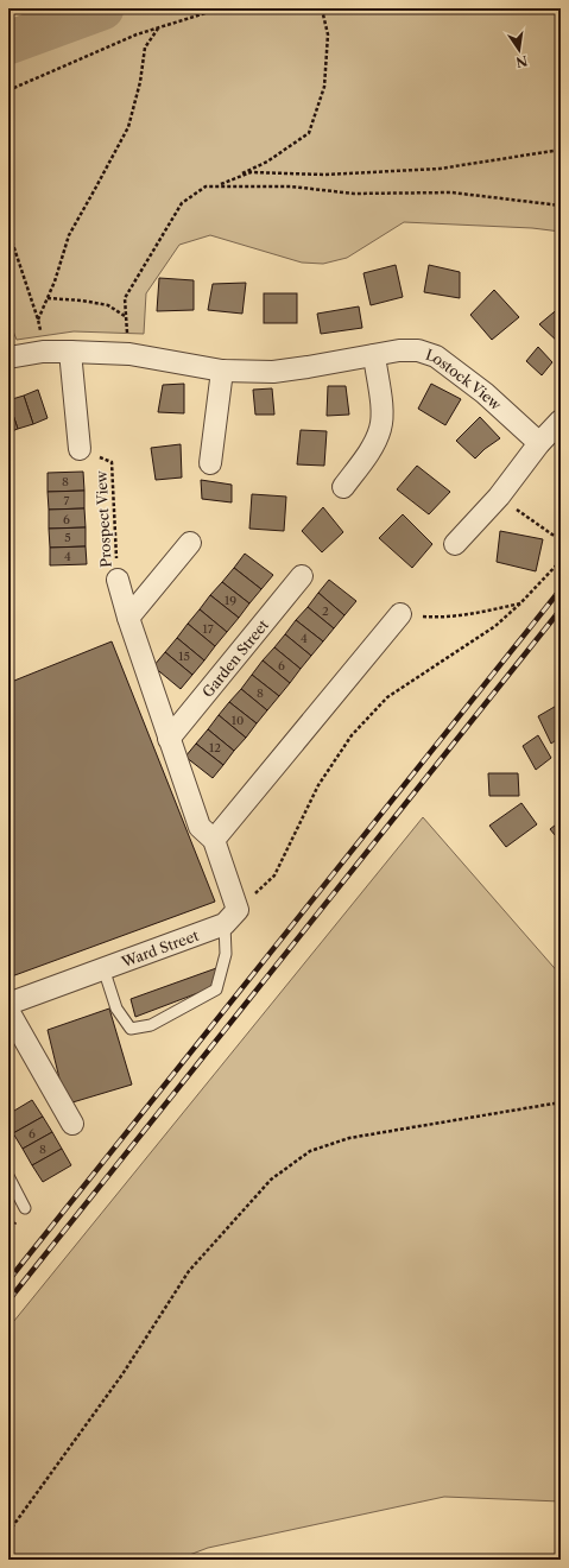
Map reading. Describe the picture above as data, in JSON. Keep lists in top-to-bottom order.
{
  "streets": {
    "street": ["Lostock View", "Garden Street", "Ward Street"],
    "path": ["Prospect View"]
  },
  "house_numbers": [
    "8",
    "7",
    "6",
    "5",
    "4",
    "19",
    "2",
    "17",
    "4",
    "15",
    "6",
    "8",
    "10",
    "12",
    "6",
    "8"
  ],
  "north": "bottom"
}
